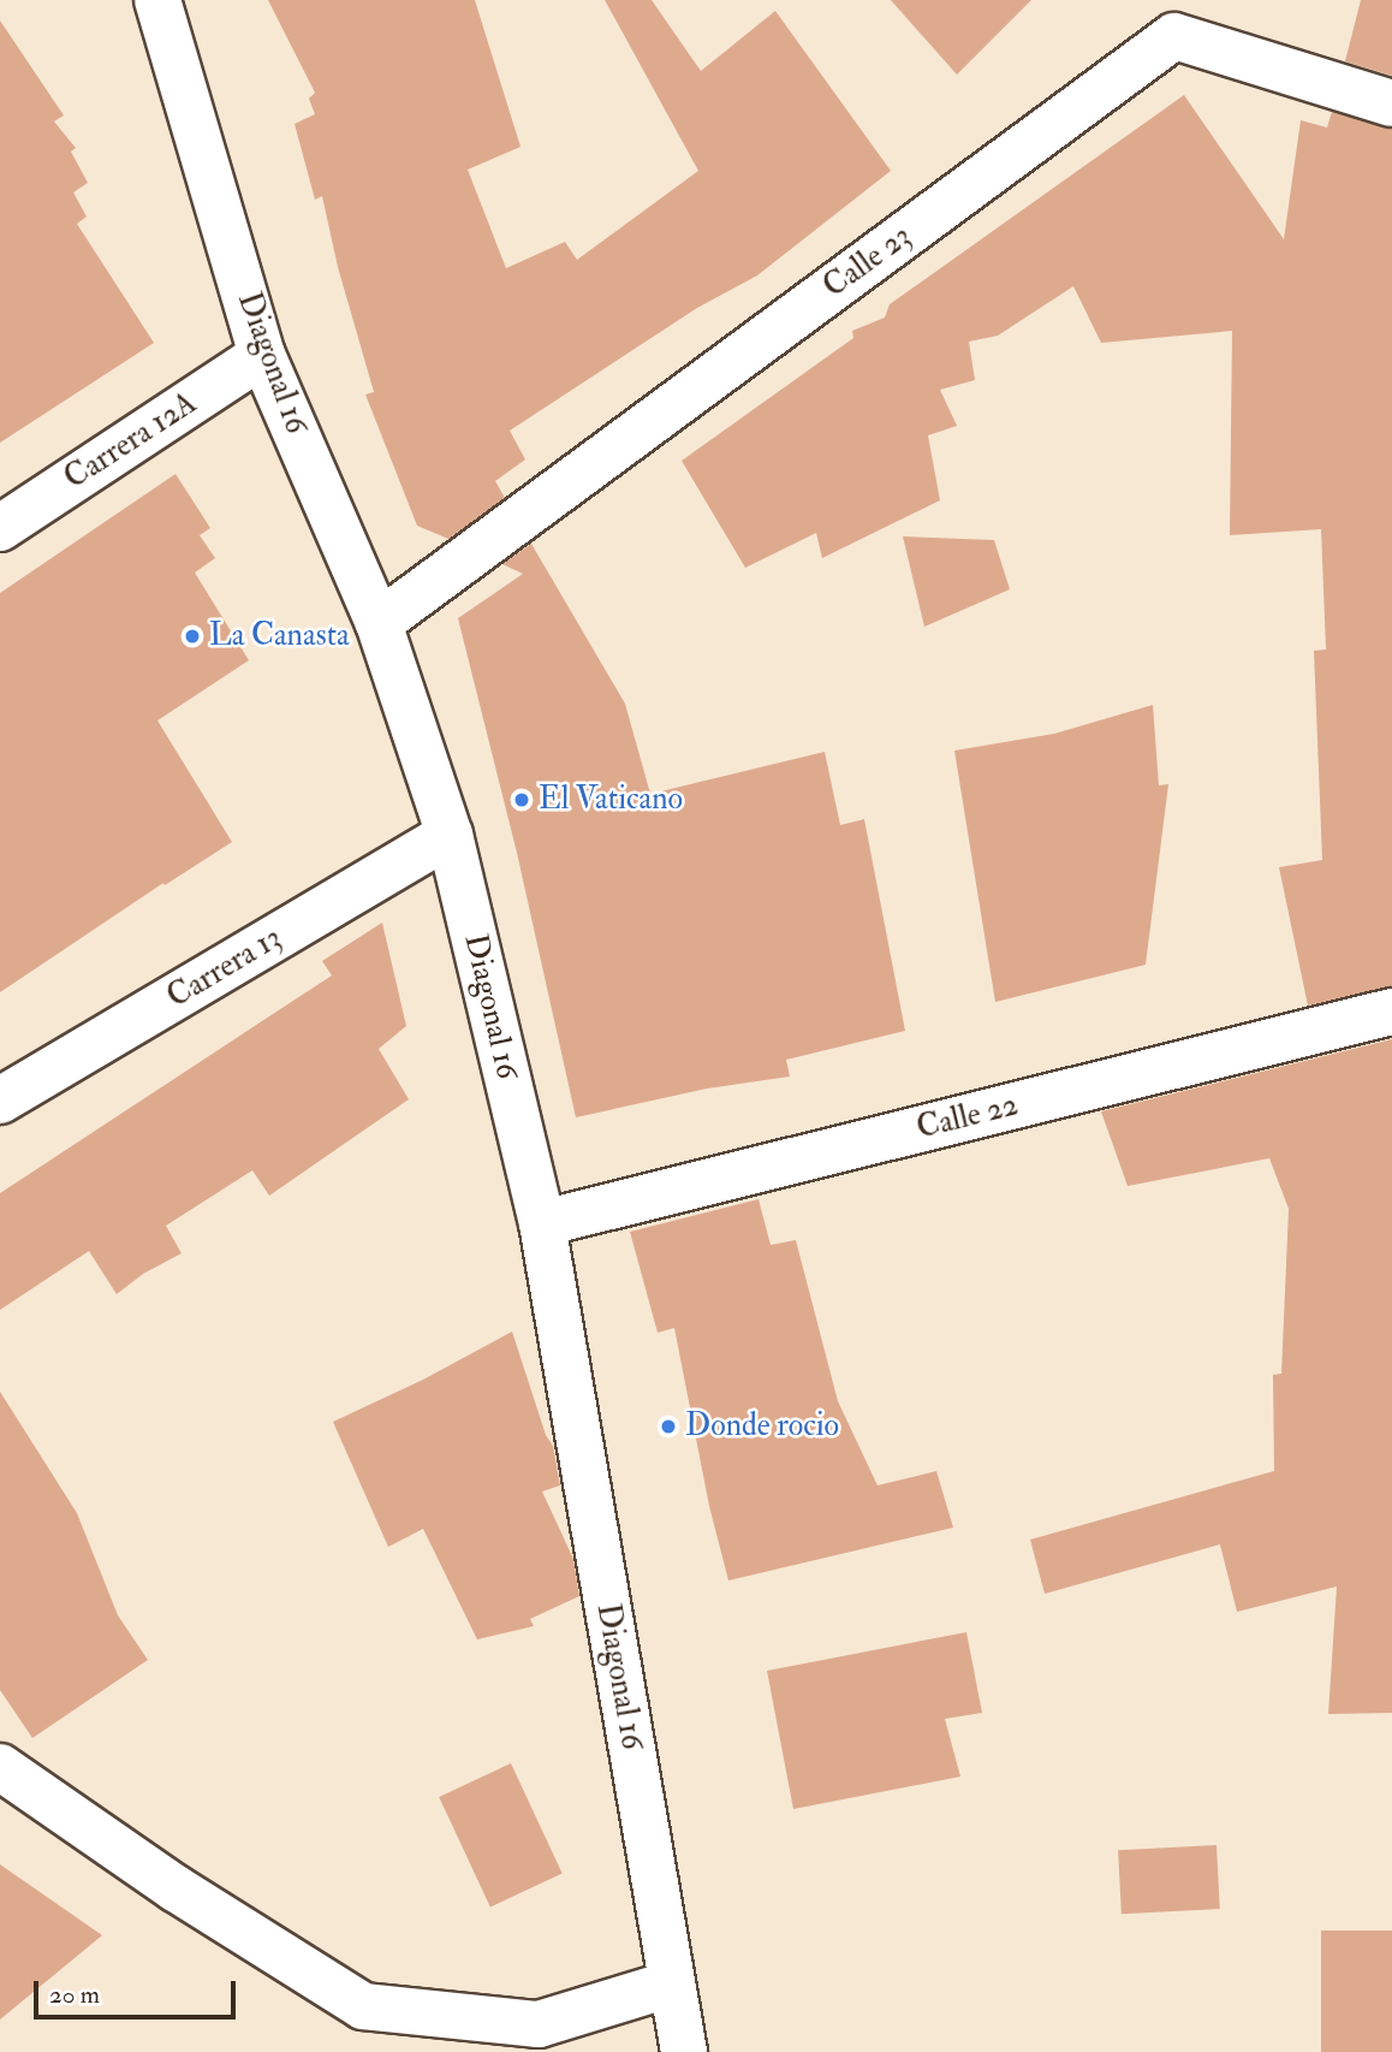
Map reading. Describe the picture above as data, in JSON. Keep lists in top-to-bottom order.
{
  "streets": {
    "street": [
      "Calle 23",
      "Diagonal 16",
      "Carrera 12A",
      "Carrera 13",
      "Calle 22"
    ]
  },
  "crossings": [
    ["Calle 23", "Diagonal 16"],
    ["Diagonal 16", "Carrera 12A"],
    ["Diagonal 16", "Carrera 13"],
    ["Diagonal 16", "Calle 22"]
  ],
  "places": ["La Canasta", "El Vaticano", "Donde rocio"],
  "scale_bar": "20 m"
}
